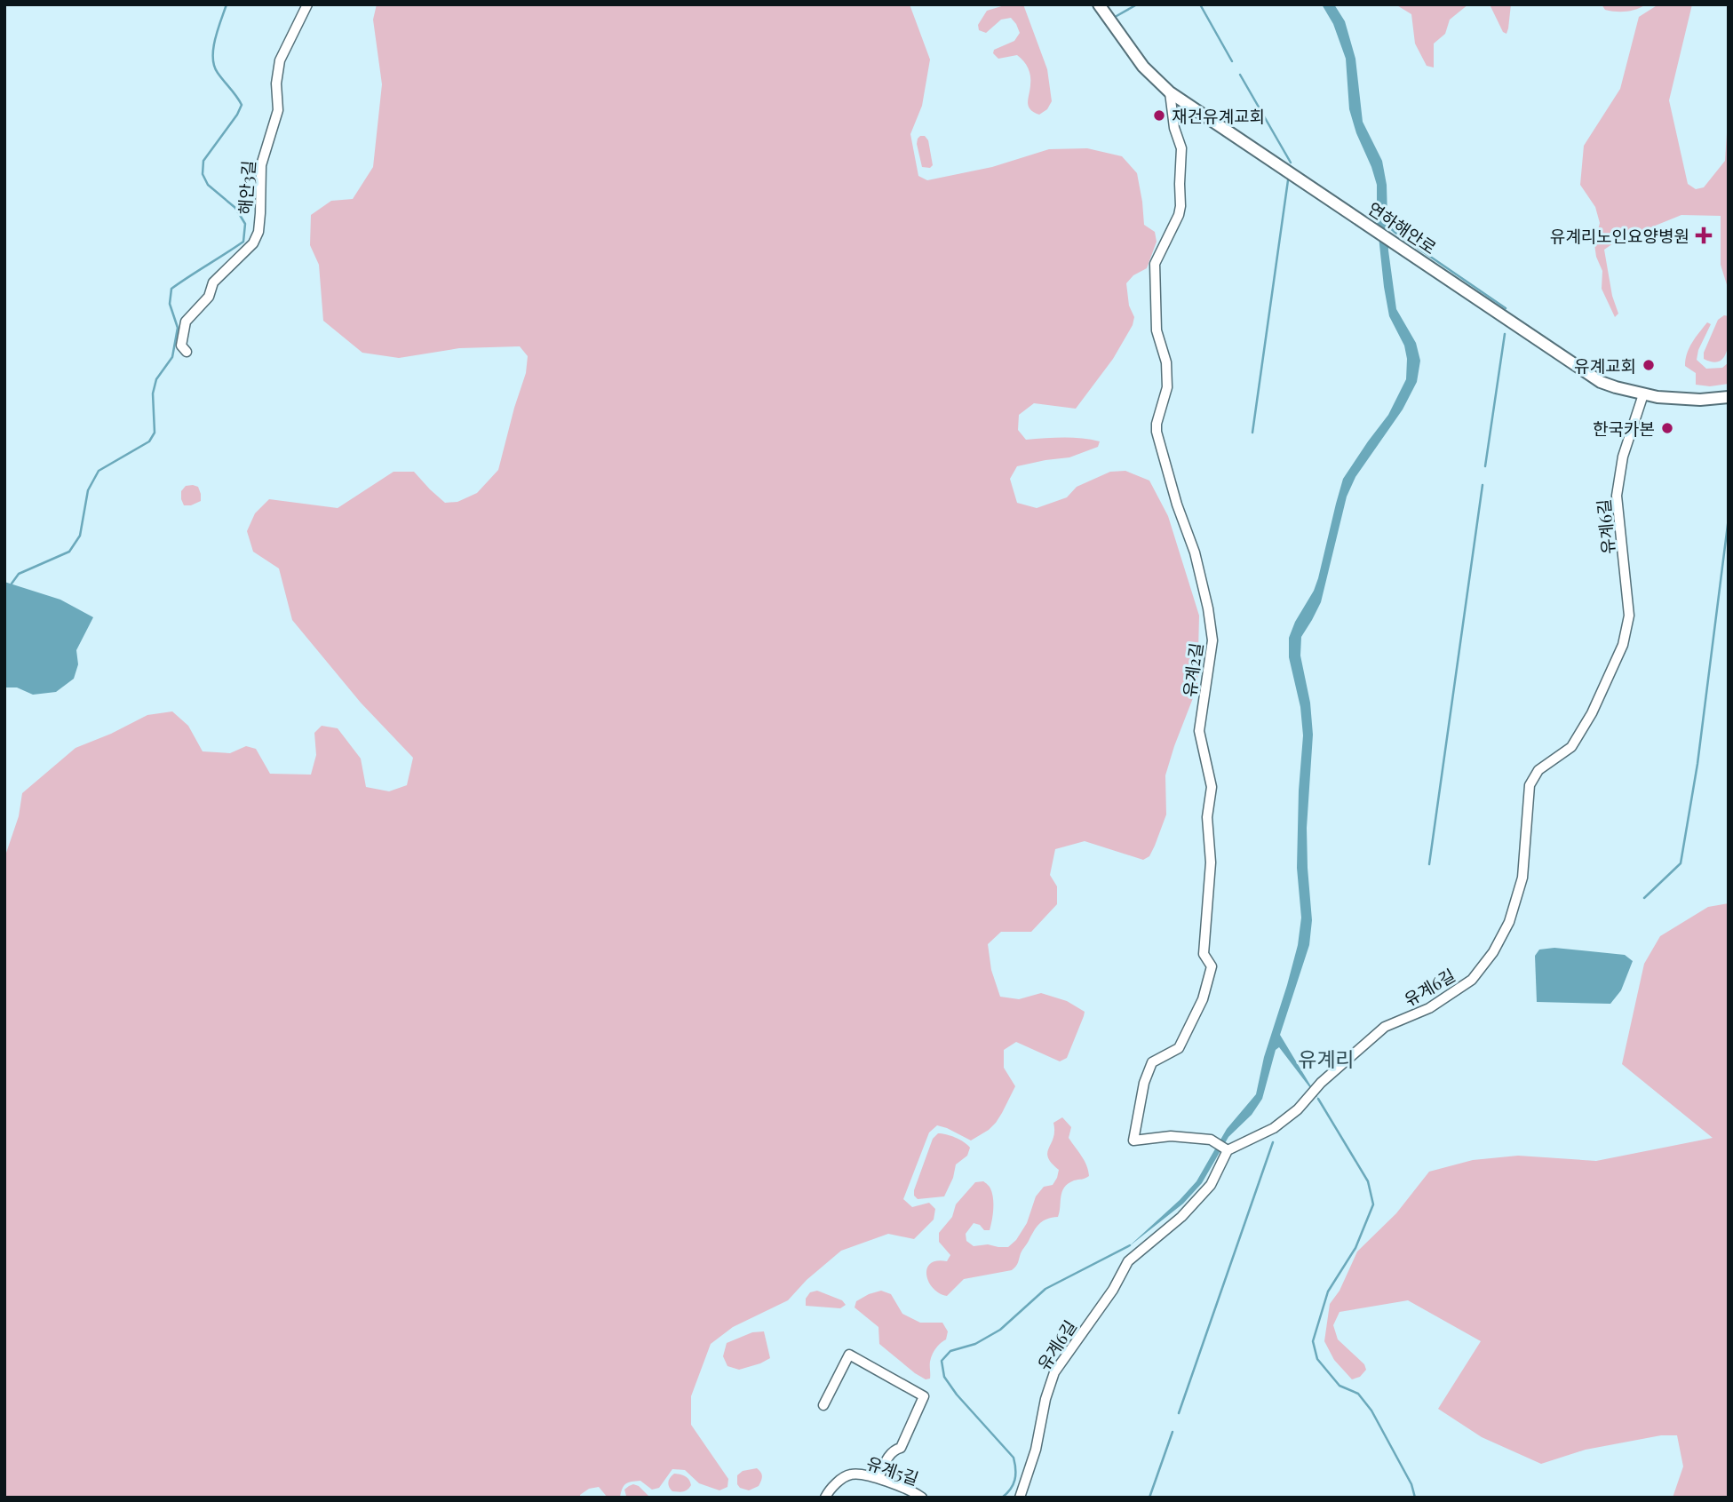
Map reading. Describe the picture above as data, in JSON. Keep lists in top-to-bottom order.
{
  "streets": {
    "street": [
      "해안3길",
      "연하해안로",
      "유계6길",
      "유계2길",
      "유계5길"
    ]
  },
  "crossings": [
    ["연하해안로", "유계6길"],
    ["연하해안로", "유계2길"],
    ["유계6길", "유계2길"]
  ],
  "districts": ["유계리"],
  "places": {
    "other": ["재건유계교회", "유계교회", "한국카본"],
    "health": ["유계리노인요양병원"]
  }
}
